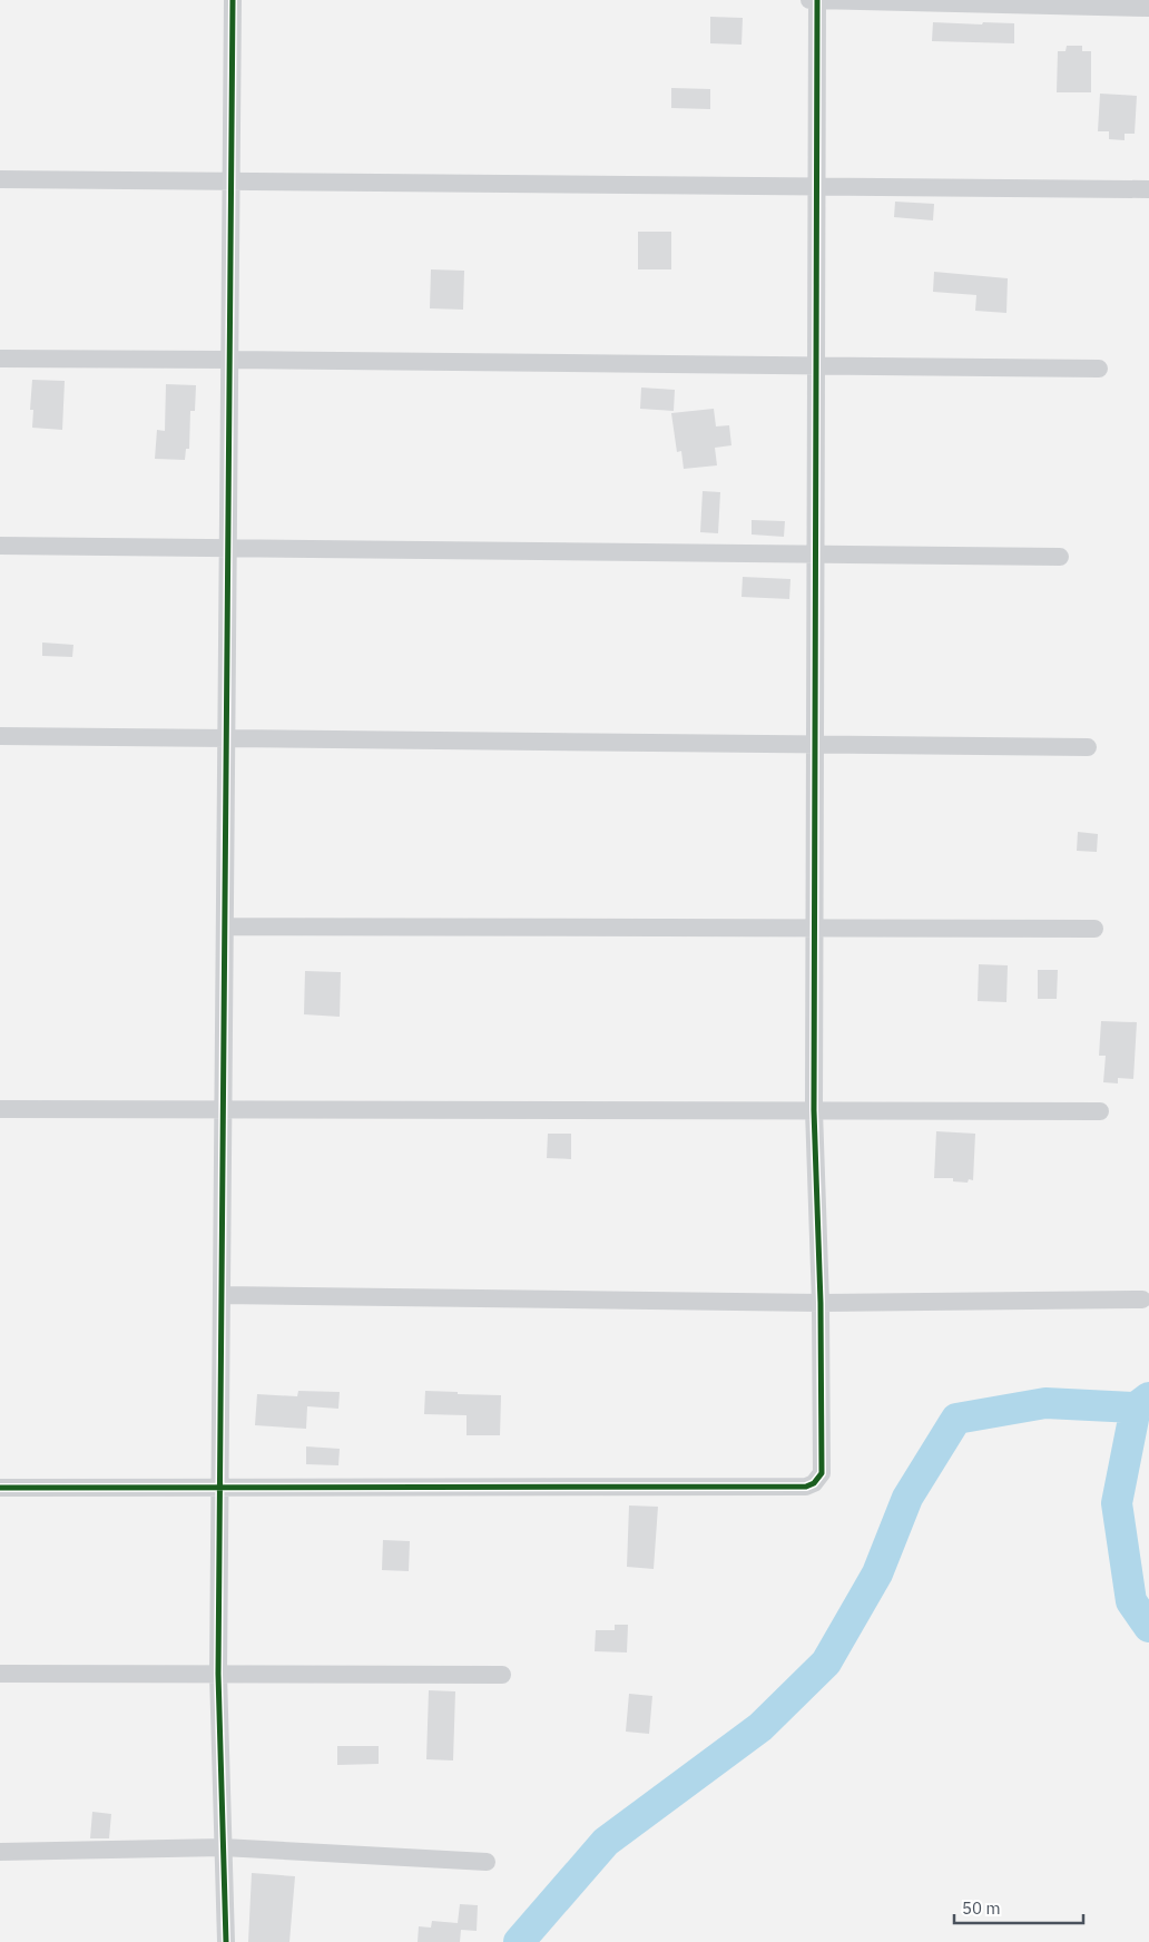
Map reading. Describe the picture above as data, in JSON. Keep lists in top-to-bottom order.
{
  "scale_bar": "50 m"
}
